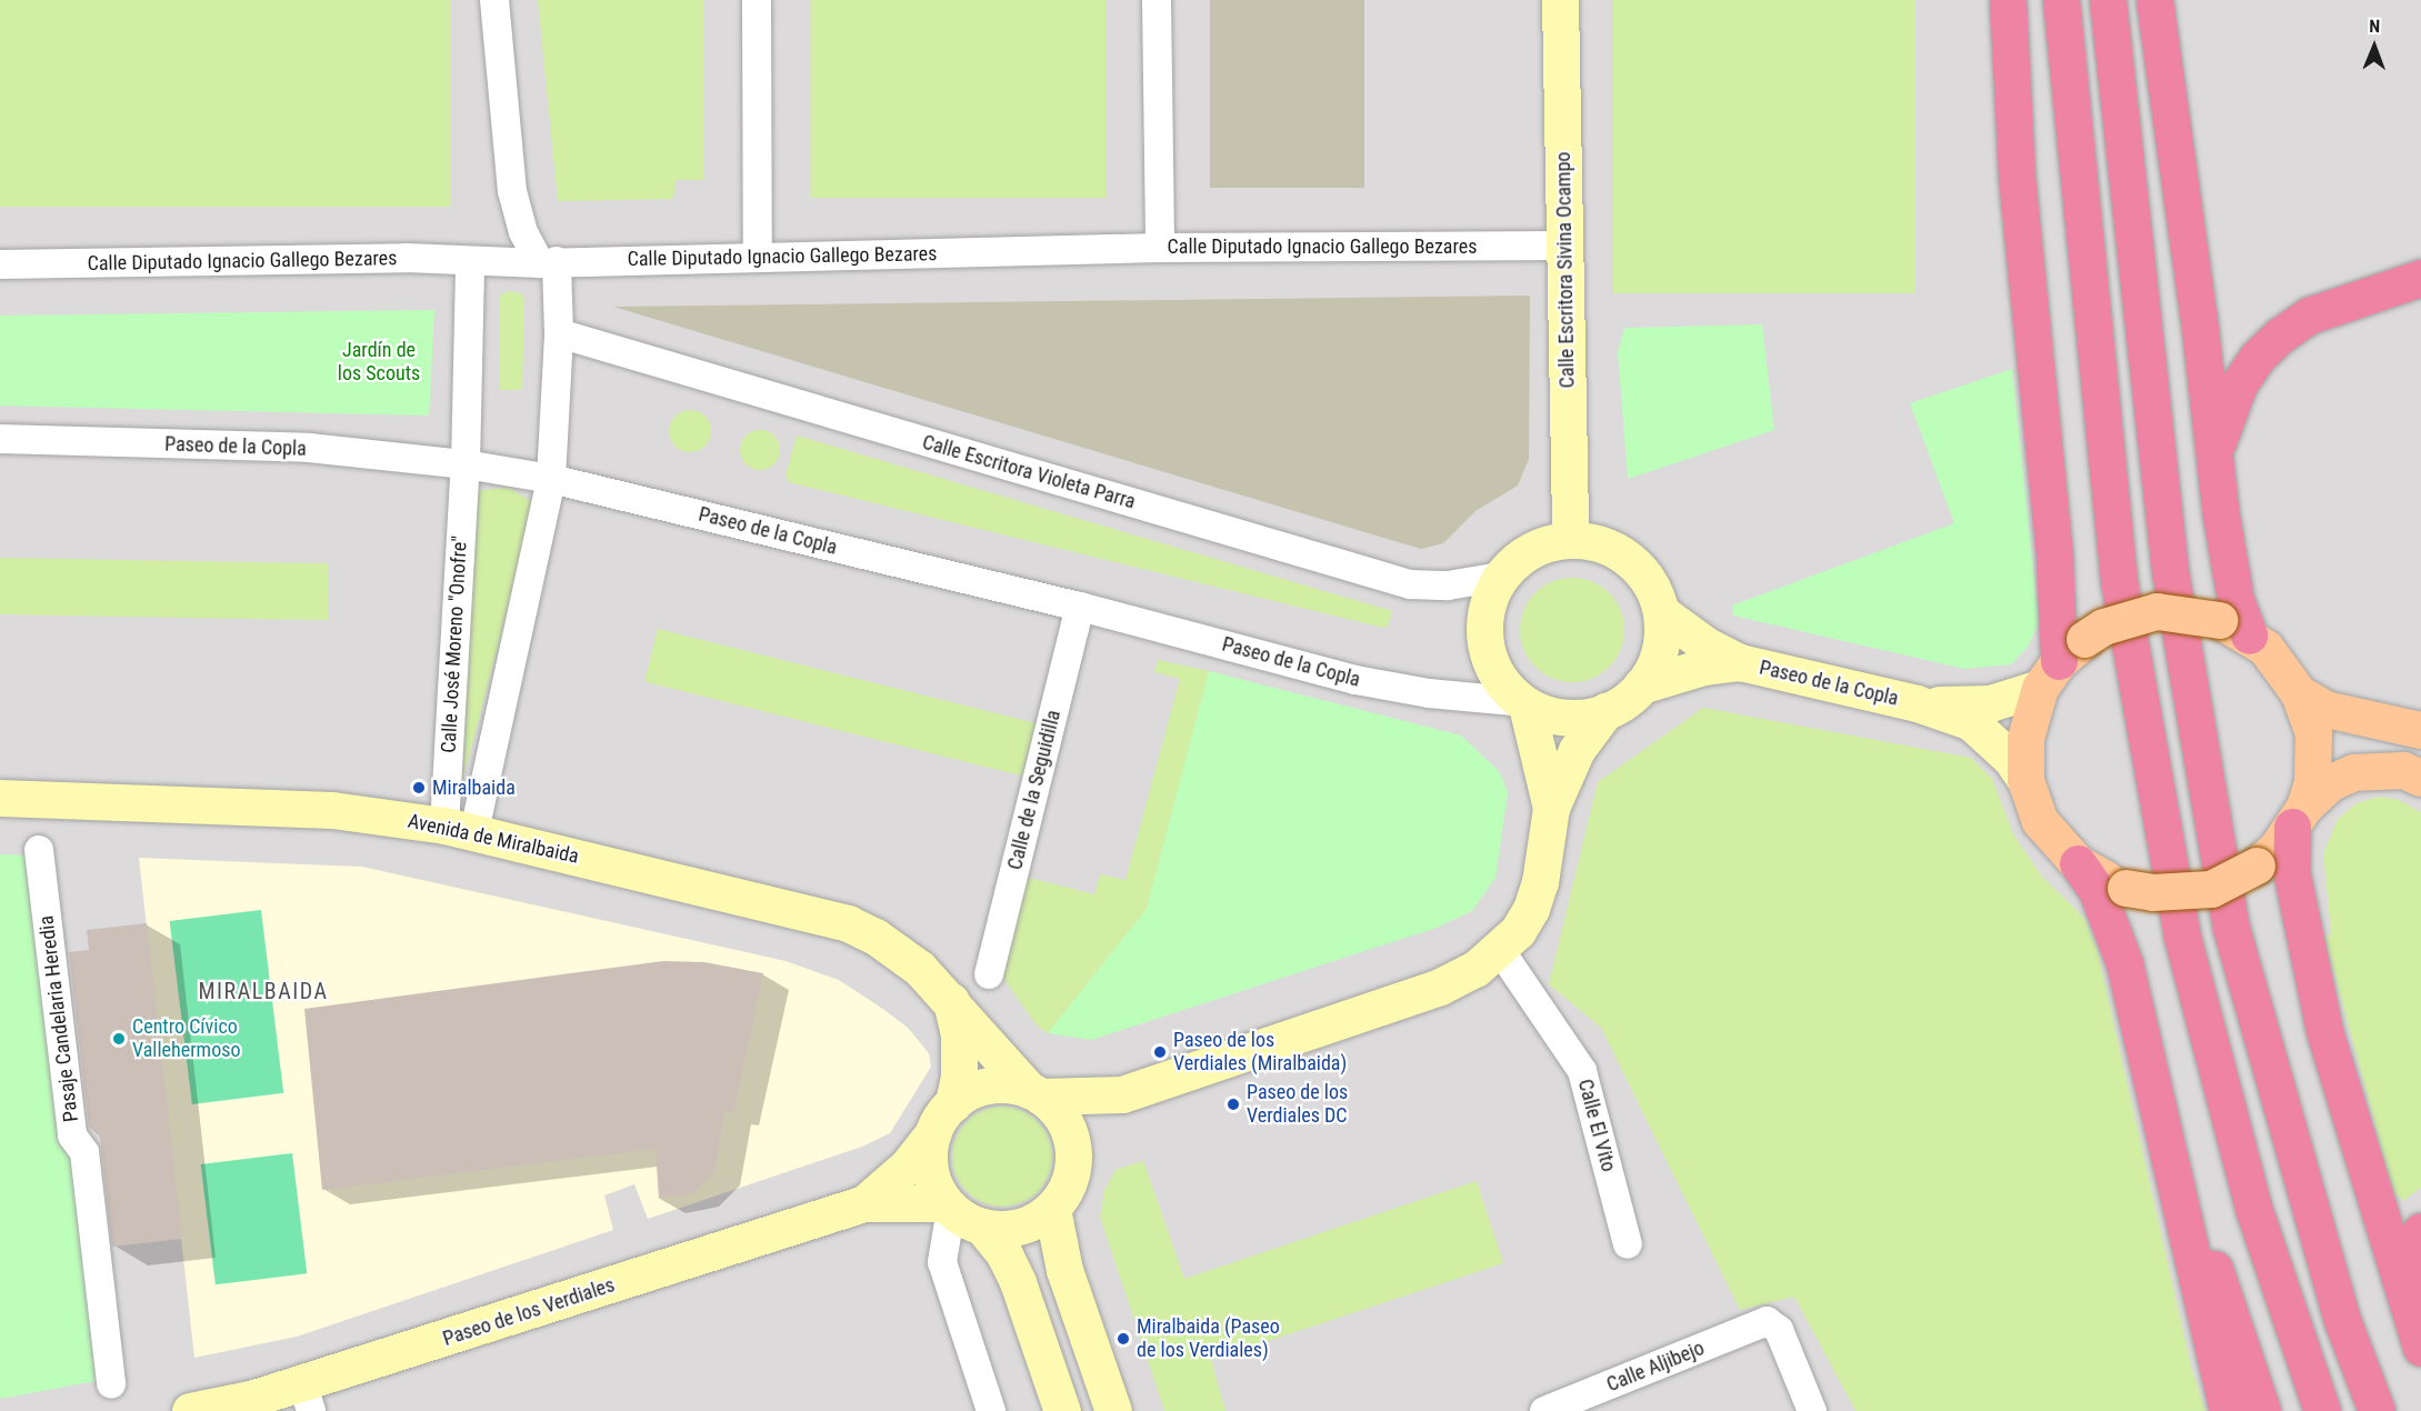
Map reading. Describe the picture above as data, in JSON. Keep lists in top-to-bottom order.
{
  "streets": {
    "street": [
      "Calle Diputado Ignacio Gallego Bezares",
      "Calle Escritora Sivina Ocampo",
      "Paseo de la Copla",
      "Calle Escritora Violeta Parra",
      "Calle José Moreno \"Onofre\"",
      "Calle de la Seguidilla",
      "Avenida de Miralbaida",
      "Pasaje Candelaria Heredia",
      "Calle El Vito",
      "Paseo de los Verdiales",
      "Calle Aljibejo"
    ]
  },
  "crossings": [
    ["Calle Diputado Ignacio Gallego Bezares", "Calle Escritora Sivina Ocampo"],
    ["Calle Diputado Ignacio Gallego Bezares", "Calle José Moreno \"Onofre\""],
    ["Calle Escritora Sivina Ocampo", "Paseo de la Copla"],
    ["Calle Escritora Sivina Ocampo", "Calle Escritora Violeta Parra"],
    ["Paseo de la Copla", "Calle Escritora Violeta Parra"],
    ["Paseo de la Copla", "Calle José Moreno \"Onofre\""],
    ["Paseo de la Copla", "Calle de la Seguidilla"],
    ["Calle José Moreno \"Onofre\"", "Avenida de Miralbaida"],
    ["Avenida de Miralbaida", "Paseo de los Verdiales"]
  ],
  "districts": ["MIRALBAIDA"],
  "parks": ["Jardín de los Scouts"],
  "places": [
    "Miralbaida",
    "Centro Cívico Vallehermoso",
    "Paseo de los Verdiales (Miralbaida)",
    "Paseo de los Verdiales DC",
    "Miralbaida (Paseo de los Verdiales)"
  ],
  "north": "top"
}
